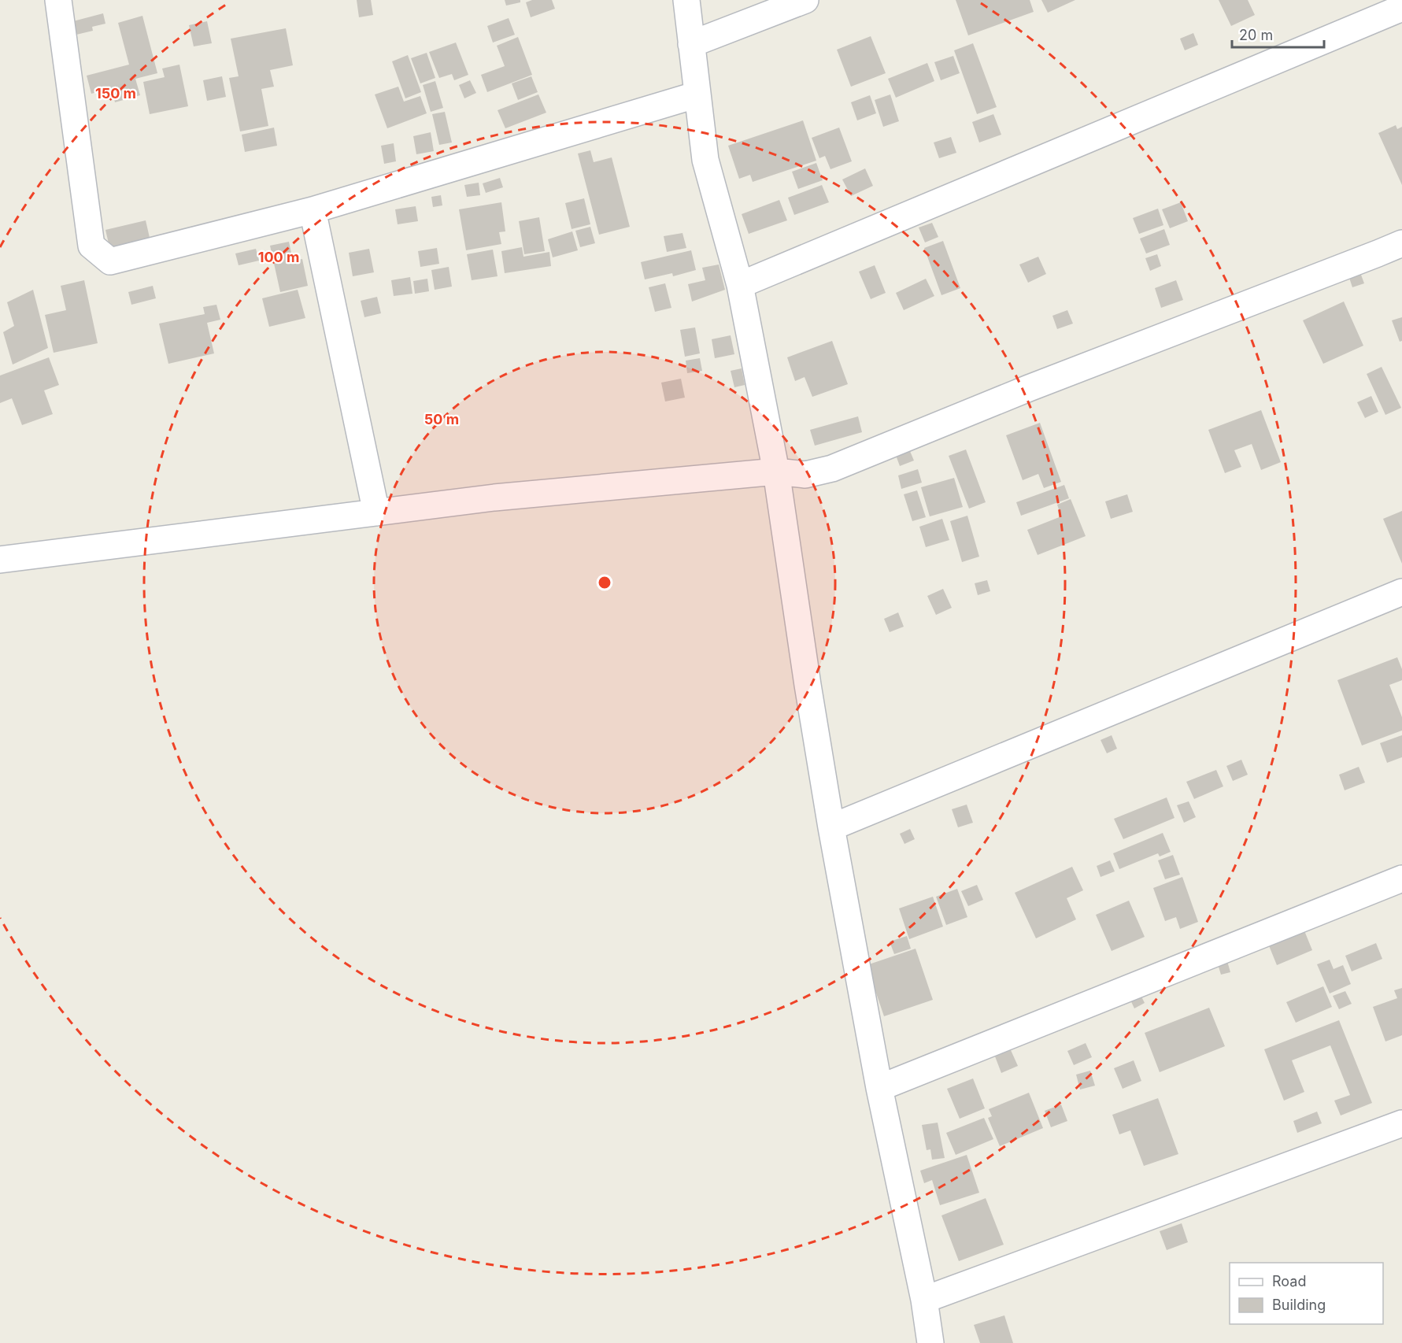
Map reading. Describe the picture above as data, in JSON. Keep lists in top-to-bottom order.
{
  "legend": ["Road", "Building"],
  "scale_bar": "20 m",
  "rings": ["150 m", "100 m", "50 m"]
}
